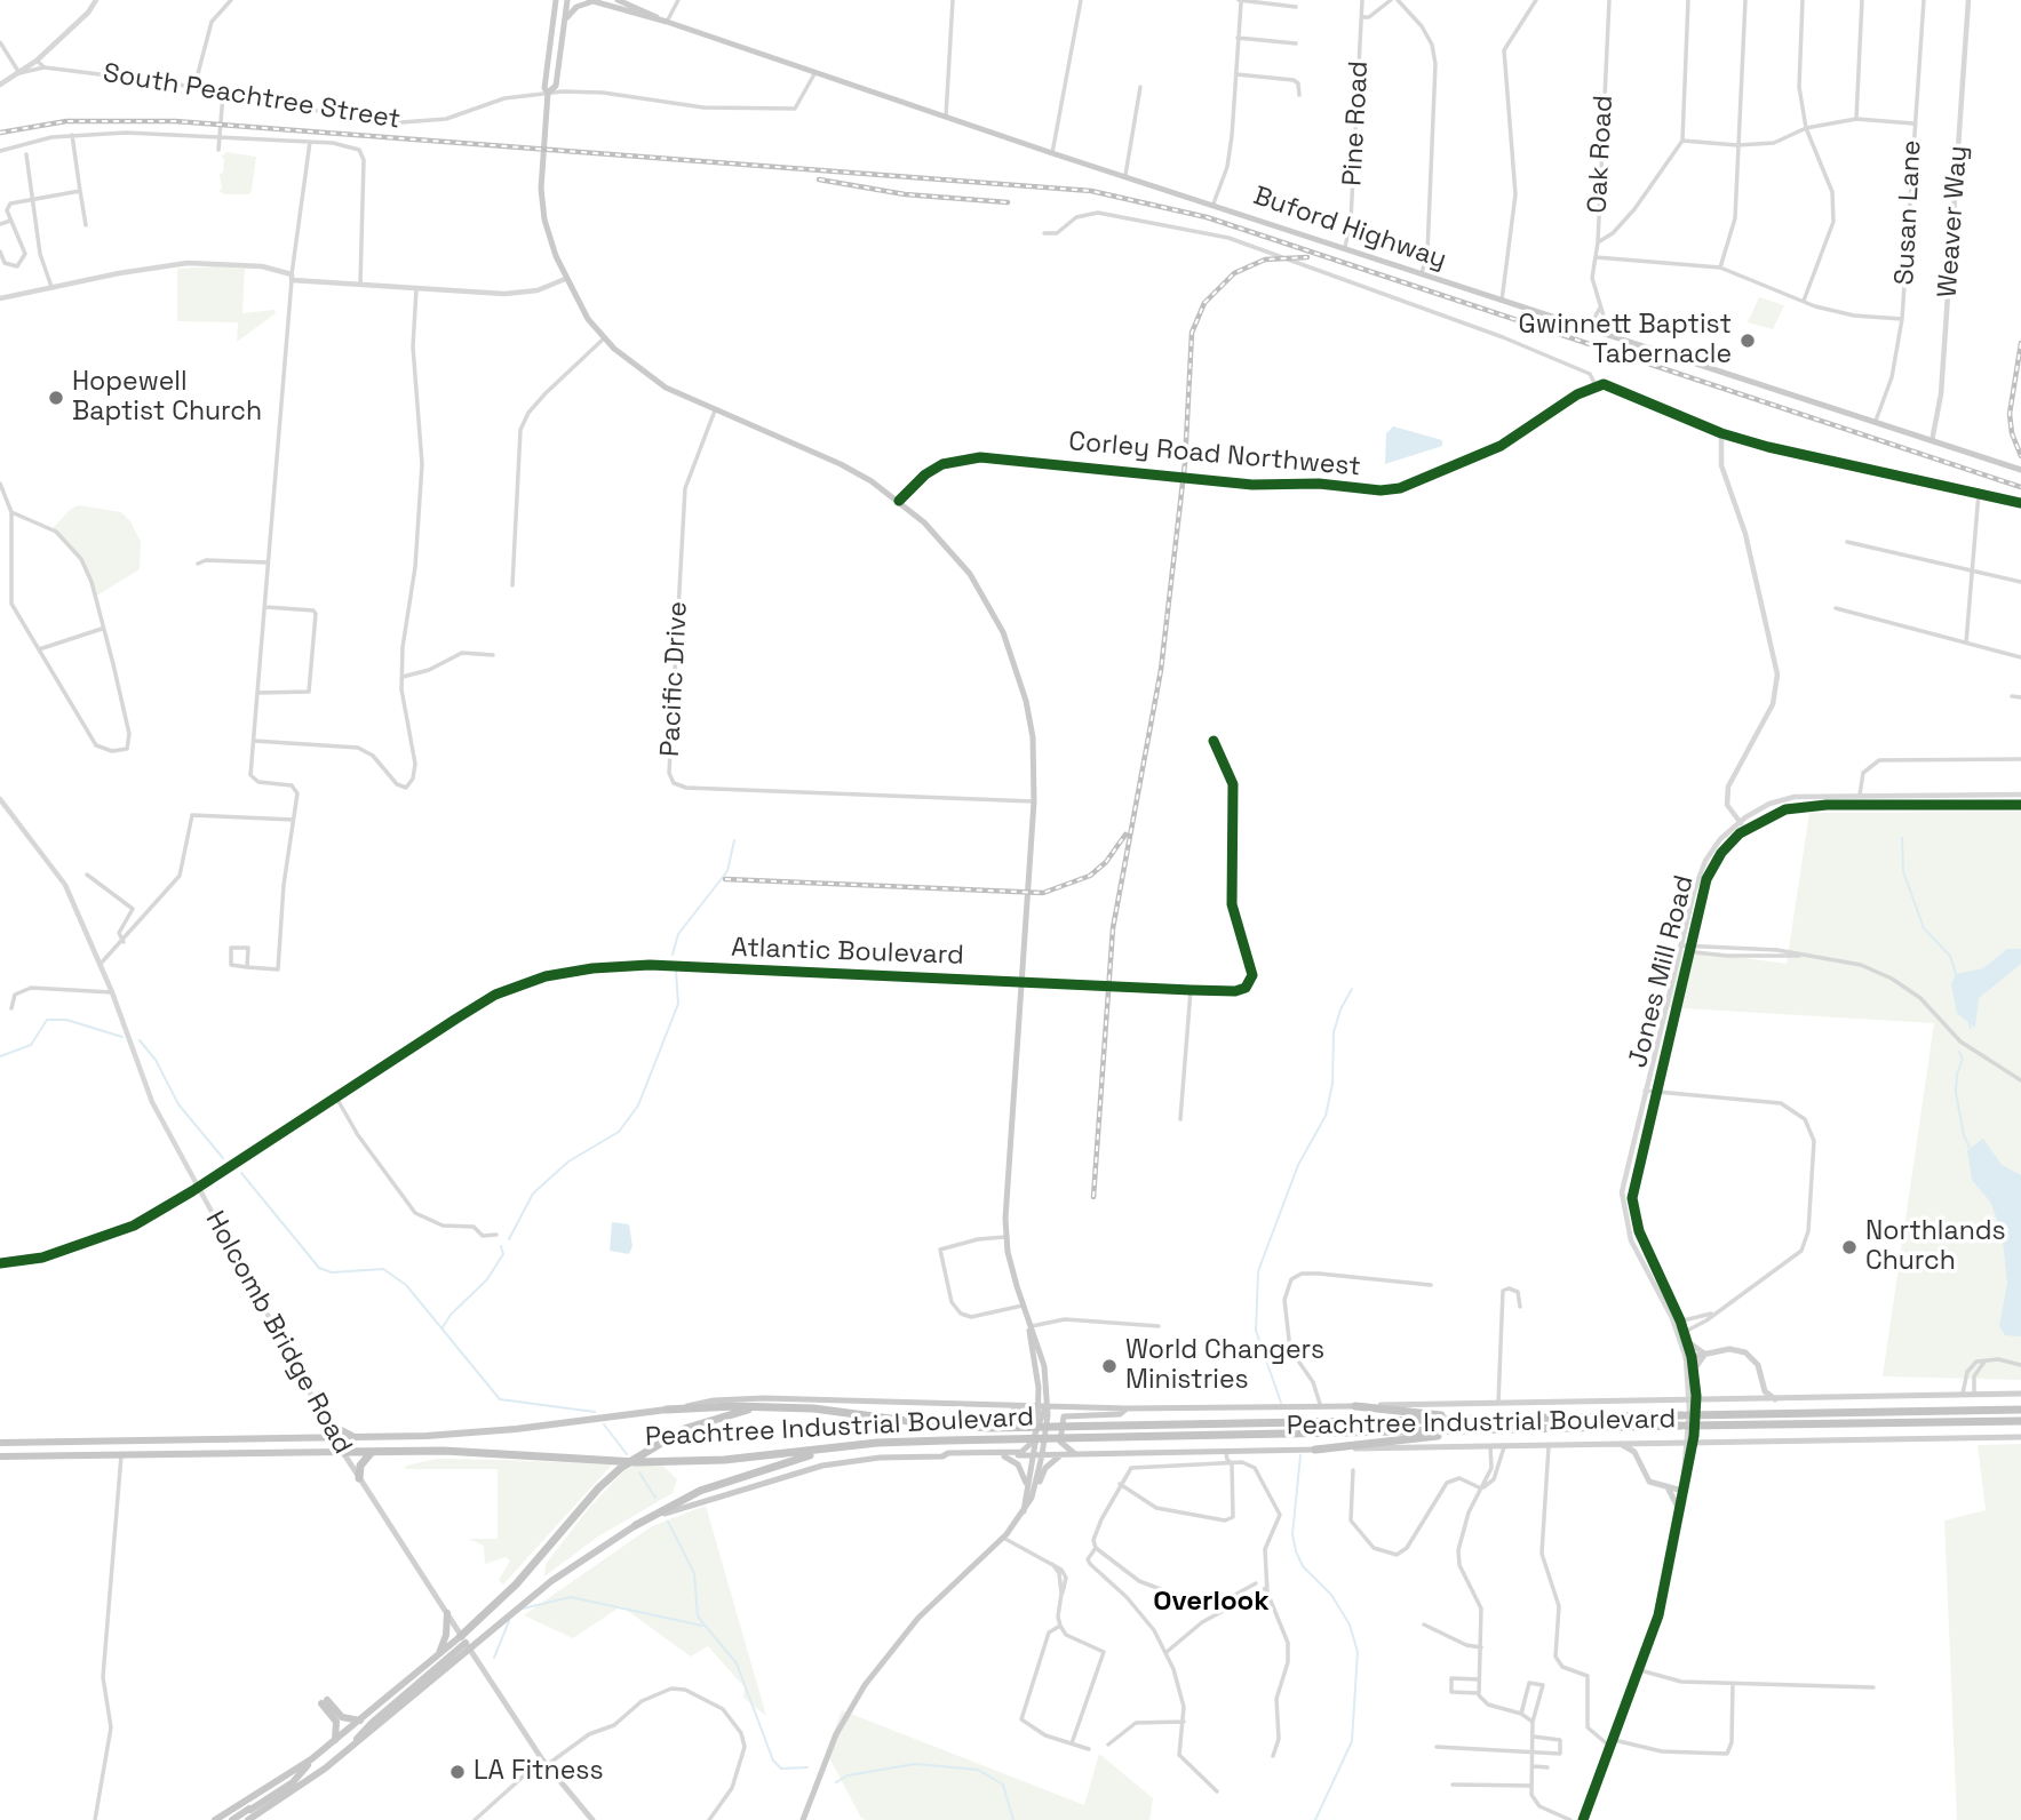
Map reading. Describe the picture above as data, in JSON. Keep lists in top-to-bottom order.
{
  "streets": {
    "highway": ["Peachtree Industrial Boulevard"],
    "main road": ["Buford Highway", "Holcomb Bridge Road"],
    "street": [
      "South Peachtree Street",
      "Pine Road",
      "Oak Road",
      "Susan Lane",
      "Weaver Way",
      "Corley Road Northwest",
      "Pacific Drive",
      "Atlantic Boulevard",
      "Jones Mill Road"
    ]
  },
  "crossings": [
    ["South Peachtree Street", "Buford Highway"],
    ["Pine Road", "Buford Highway"],
    ["Oak Road", "Buford Highway"],
    ["Susan Lane", "Buford Highway"],
    ["Weaver Way", "Buford Highway"],
    ["Atlantic Boulevard", "Holcomb Bridge Road"],
    ["Holcomb Bridge Road", "Peachtree Industrial Boulevard"]
  ],
  "districts": ["Overlook"],
  "places": [
    "Gwinnett Baptist Tabernacle",
    "Hopewell Baptist Church",
    "Northlands Church",
    "World Changers Ministries",
    "LA Fitness"
  ]
}
